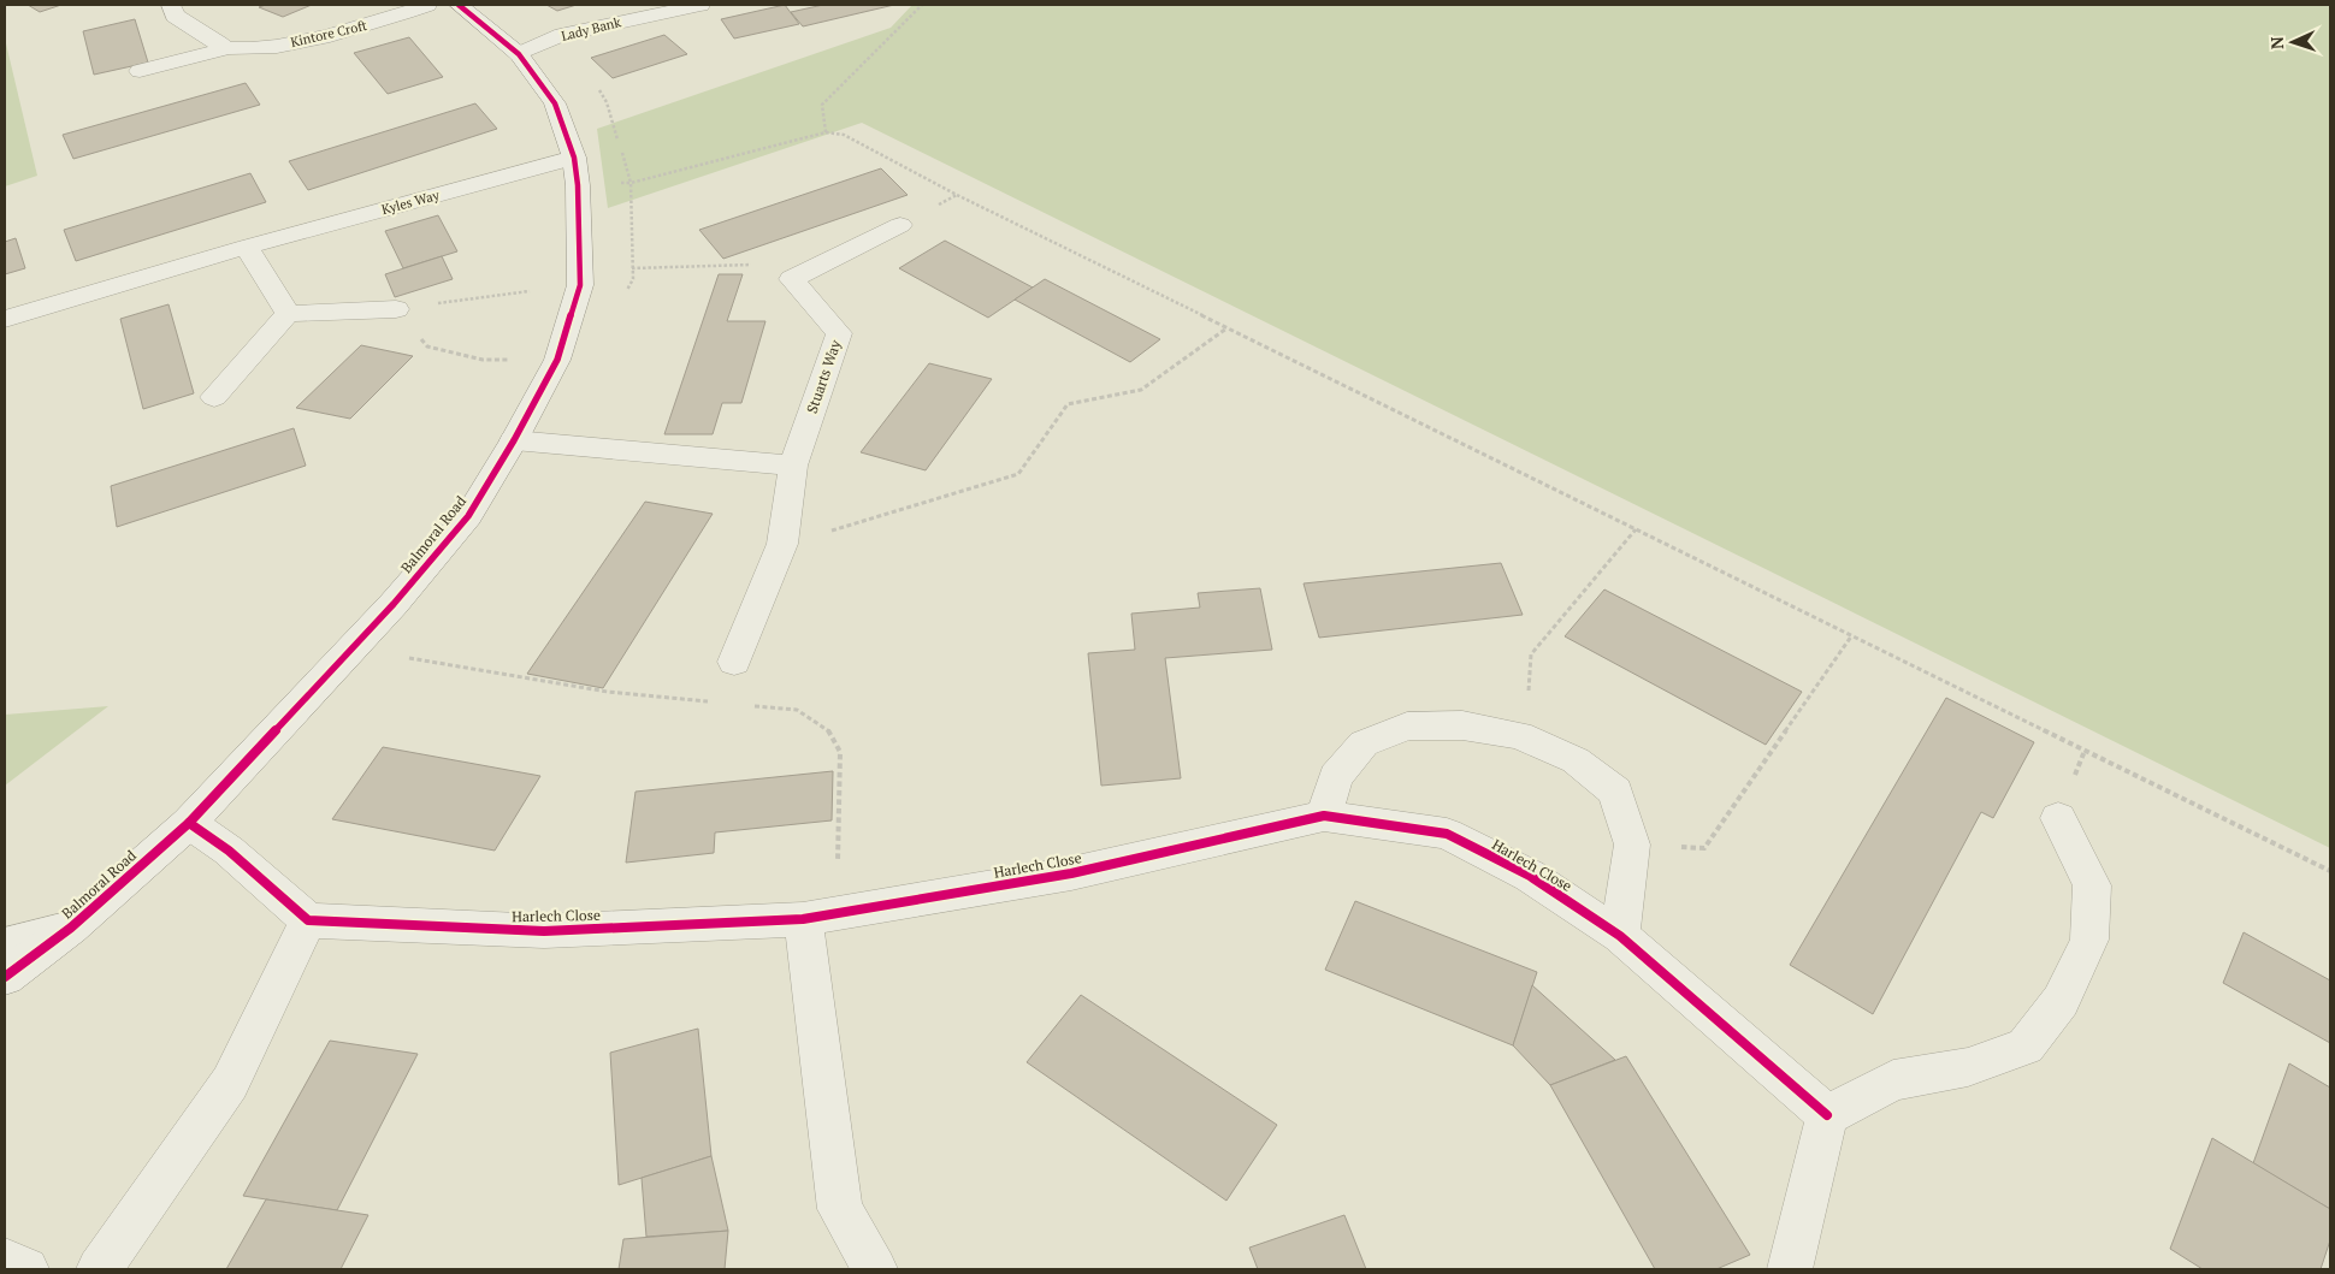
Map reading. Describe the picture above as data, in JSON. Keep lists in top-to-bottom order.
{
  "streets": {
    "street": [
      "Lady Bank",
      "Kintore Croft",
      "Kyles Way",
      "Stuarts Way",
      "Balmoral Road",
      "Harlech Close"
    ]
  },
  "crossings": [
    ["Lady Bank", "Balmoral Road"],
    ["Kyles Way", "Balmoral Road"]
  ],
  "north": "left"
}
